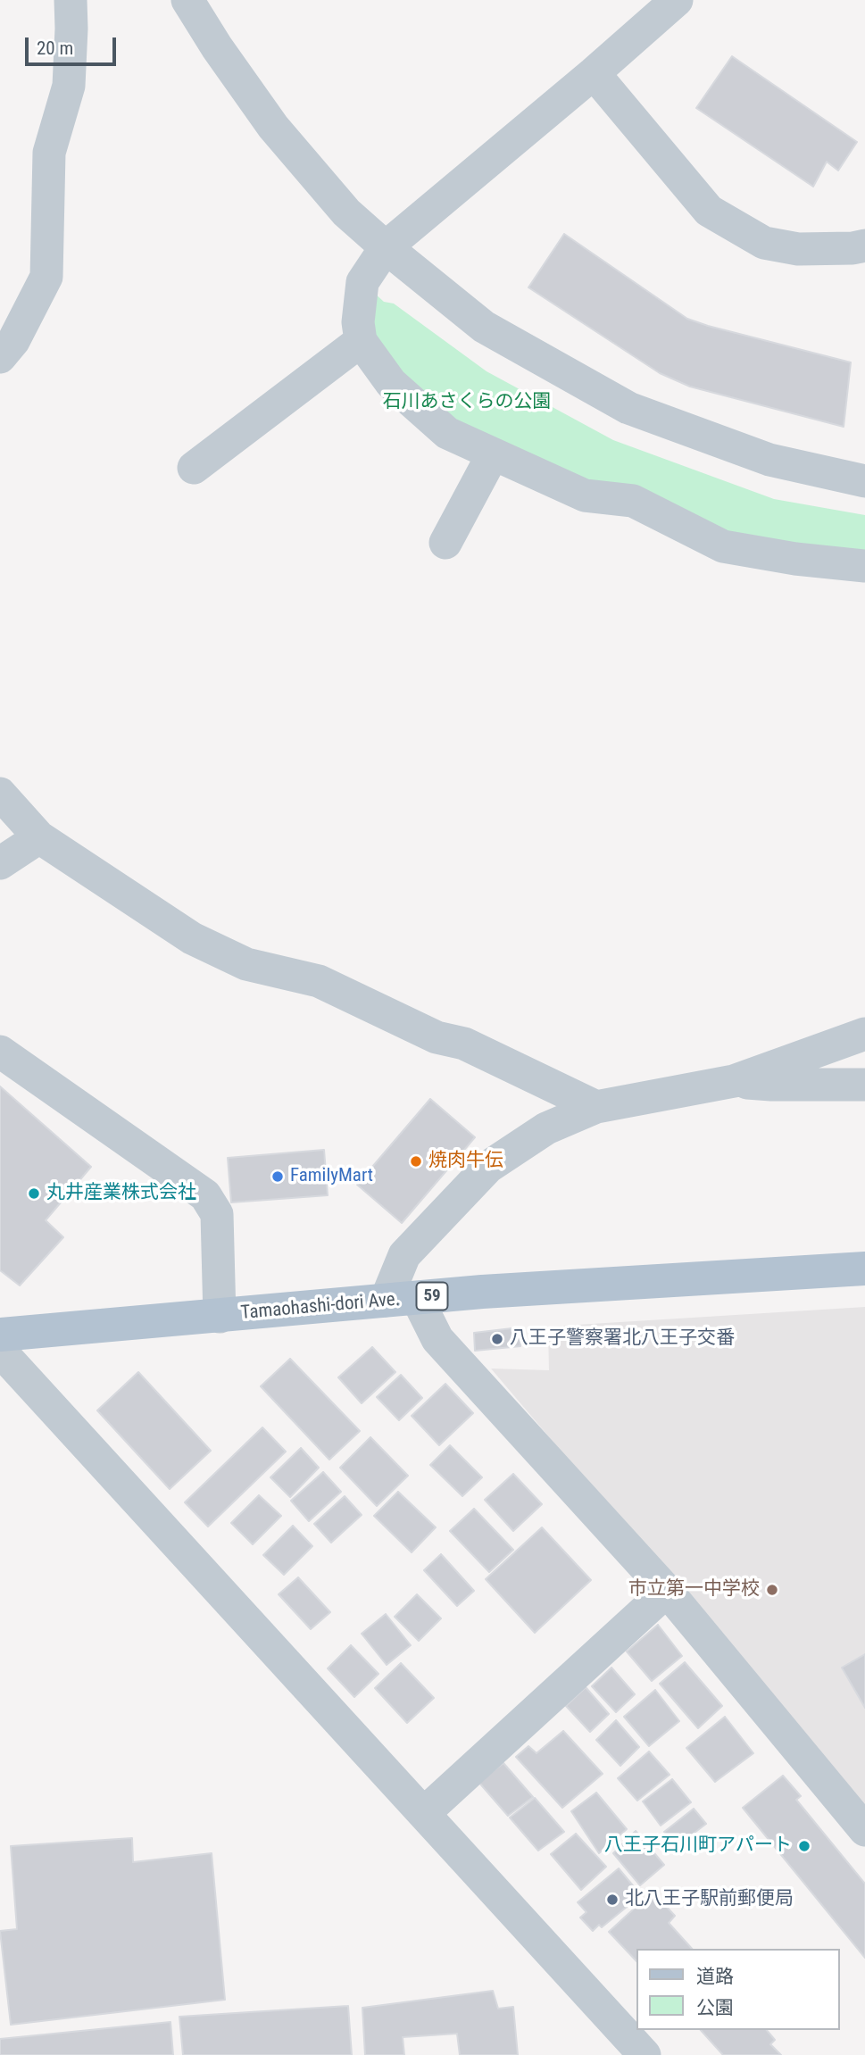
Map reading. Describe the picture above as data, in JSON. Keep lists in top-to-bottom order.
{
  "streets": {
    "main road": ["59", "Tamaohashi-dori Ave."]
  },
  "parks": ["石川あさくらの公園"],
  "places": [
    "焼肉牛伝",
    "FamilyMart",
    "丸井産業株式会社",
    "八王子警察署北八王子交番",
    "市立第一中学校",
    "八王子石川町アパート",
    "北八王子駅前郵便局"
  ],
  "legend": ["道路", "公園"],
  "scale_bar": "20 m"
}
